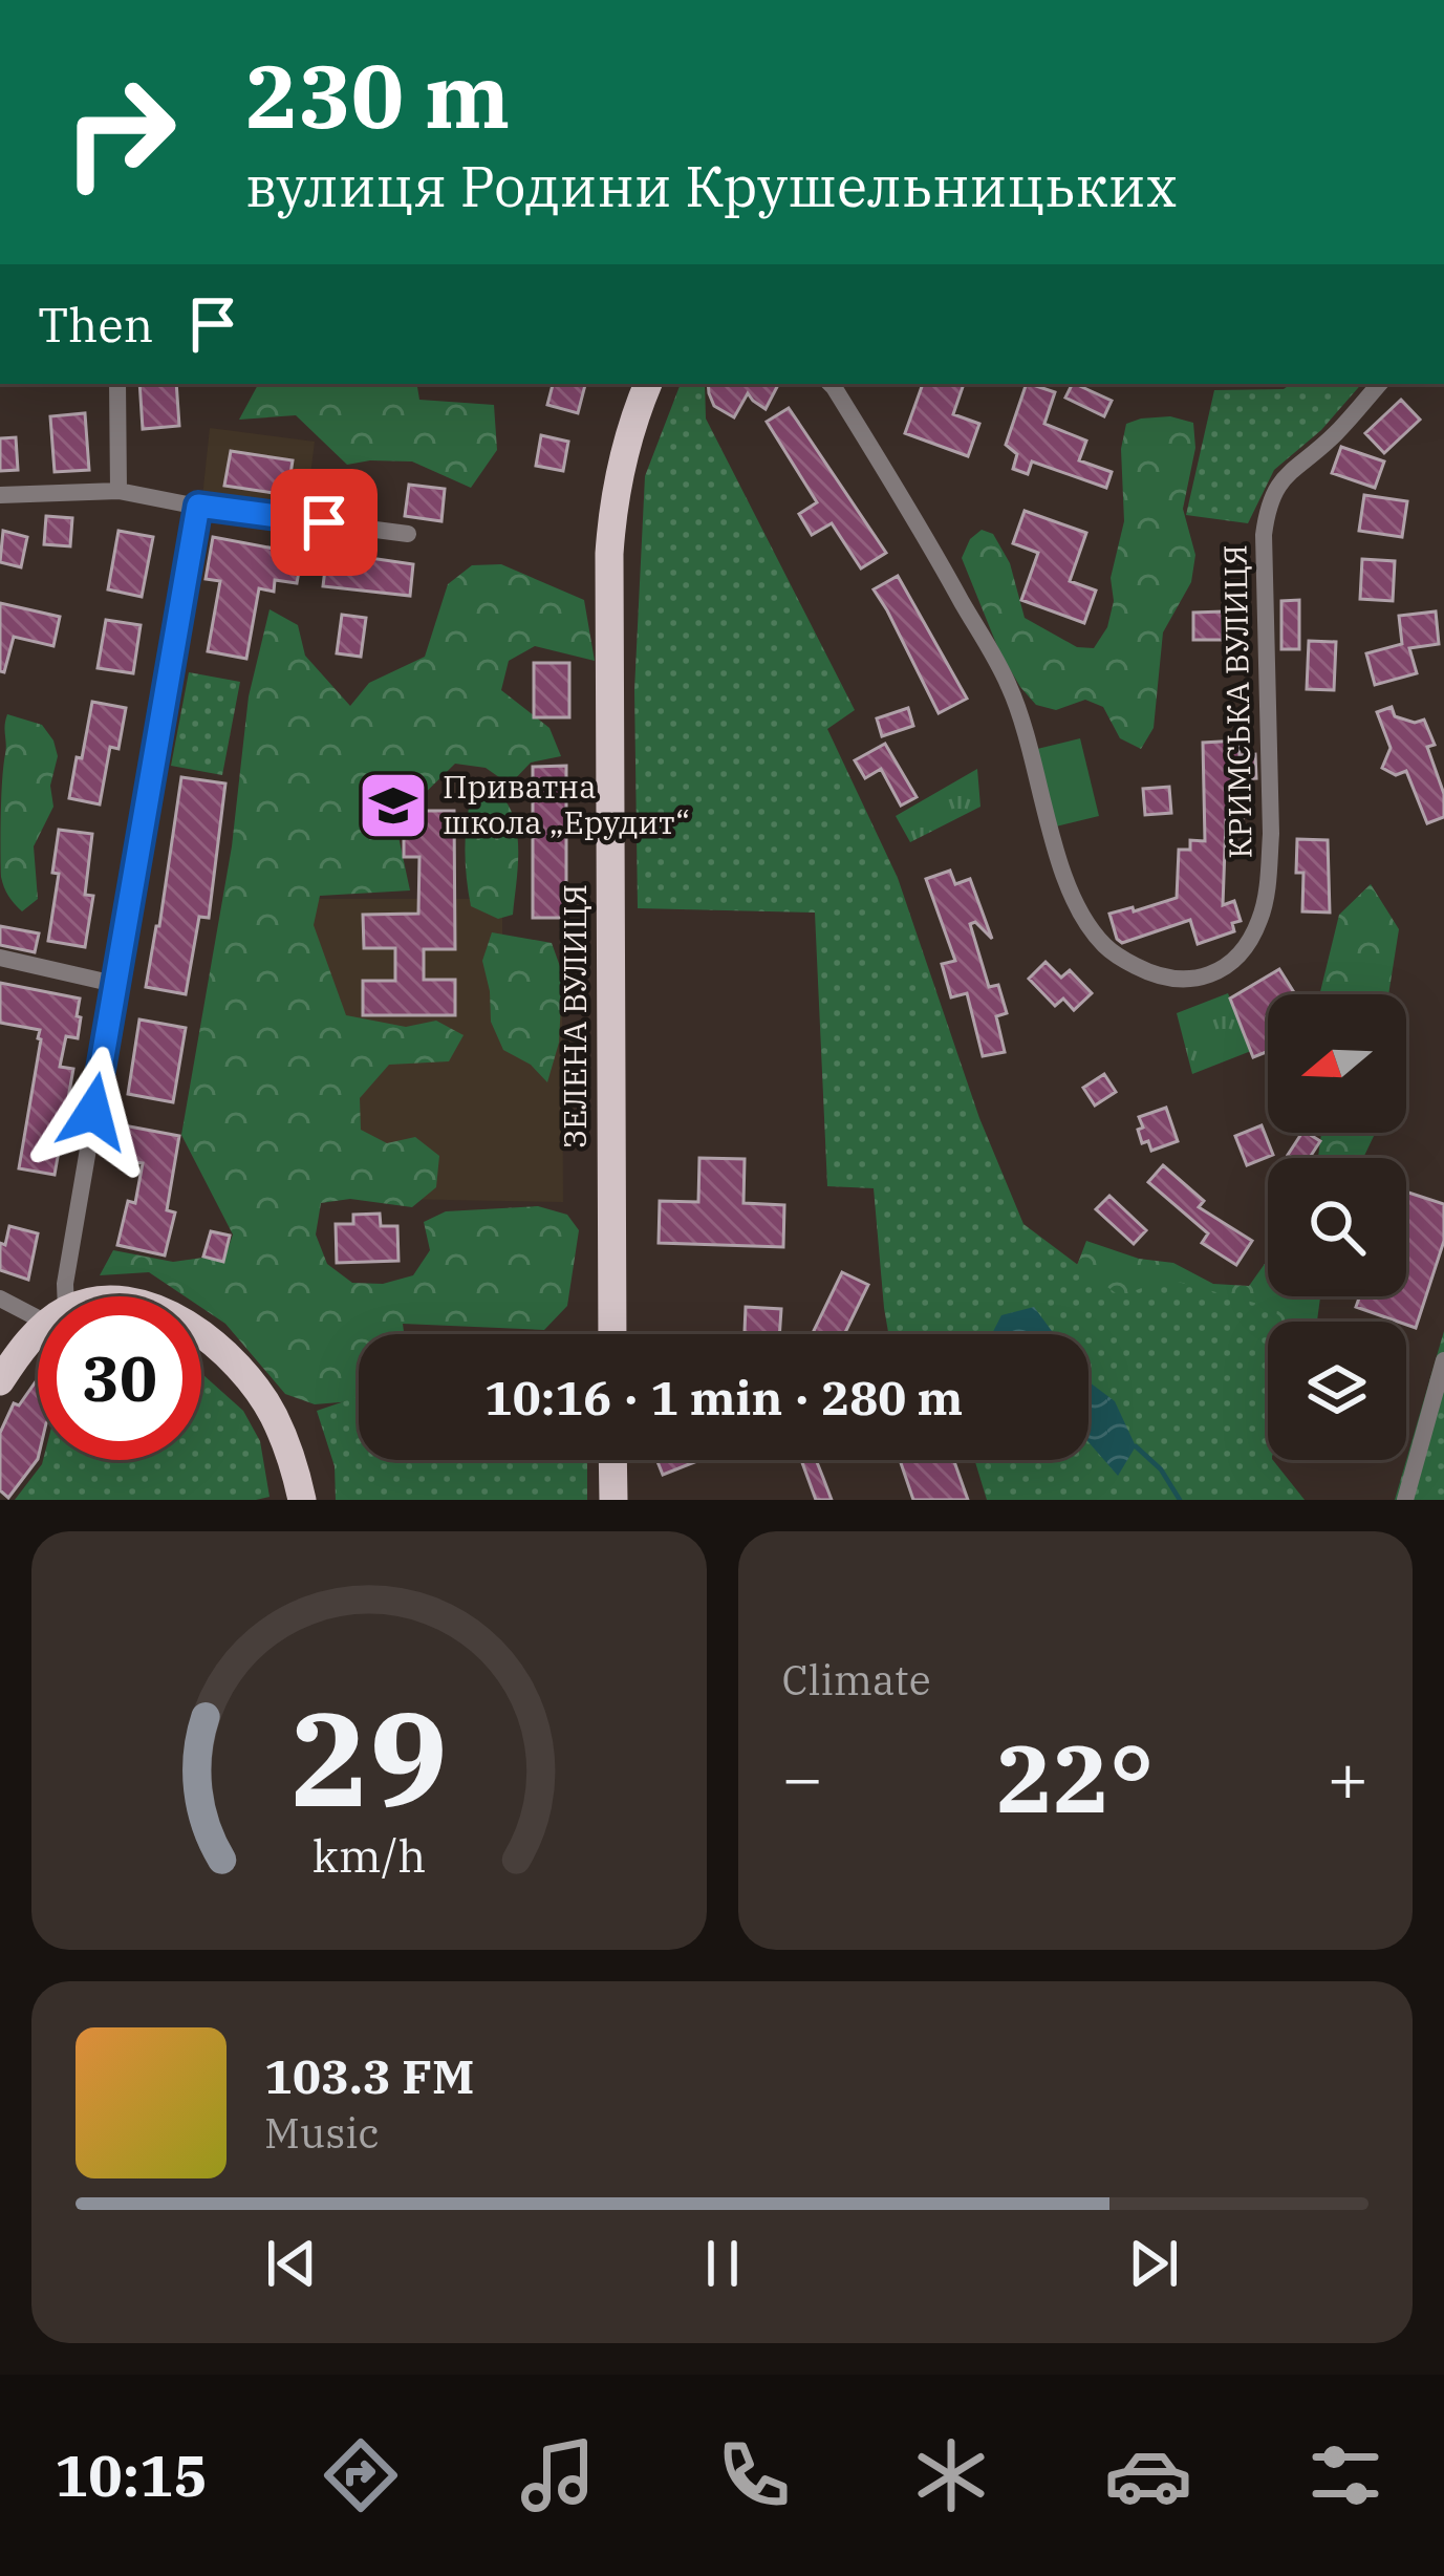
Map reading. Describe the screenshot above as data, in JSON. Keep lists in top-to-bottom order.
{
  "streets": {
    "main road": ["ЗЕЛЕНА ВУЛИЦЯ"],
    "street": ["КРИМСЬКА ВУЛИЦЯ"]
  },
  "places": {
    "school or university": ["Приватна школа „Ерудит“"]
  },
  "north": "left",
  "page": {
    "turn": ["230 m", "вулиця Родини Крушельницьких"],
    "then": "Then",
    "limit": "30",
    "trip": "10:16 · 1 min · 280 m",
    "tile": "Climate",
    "heat": ["−", "22°", "+"],
    "song": ["103.3 FM", "Music"],
    "tabs": "10:15",
    "gauge": ["29", "km/h"]
  }
}
